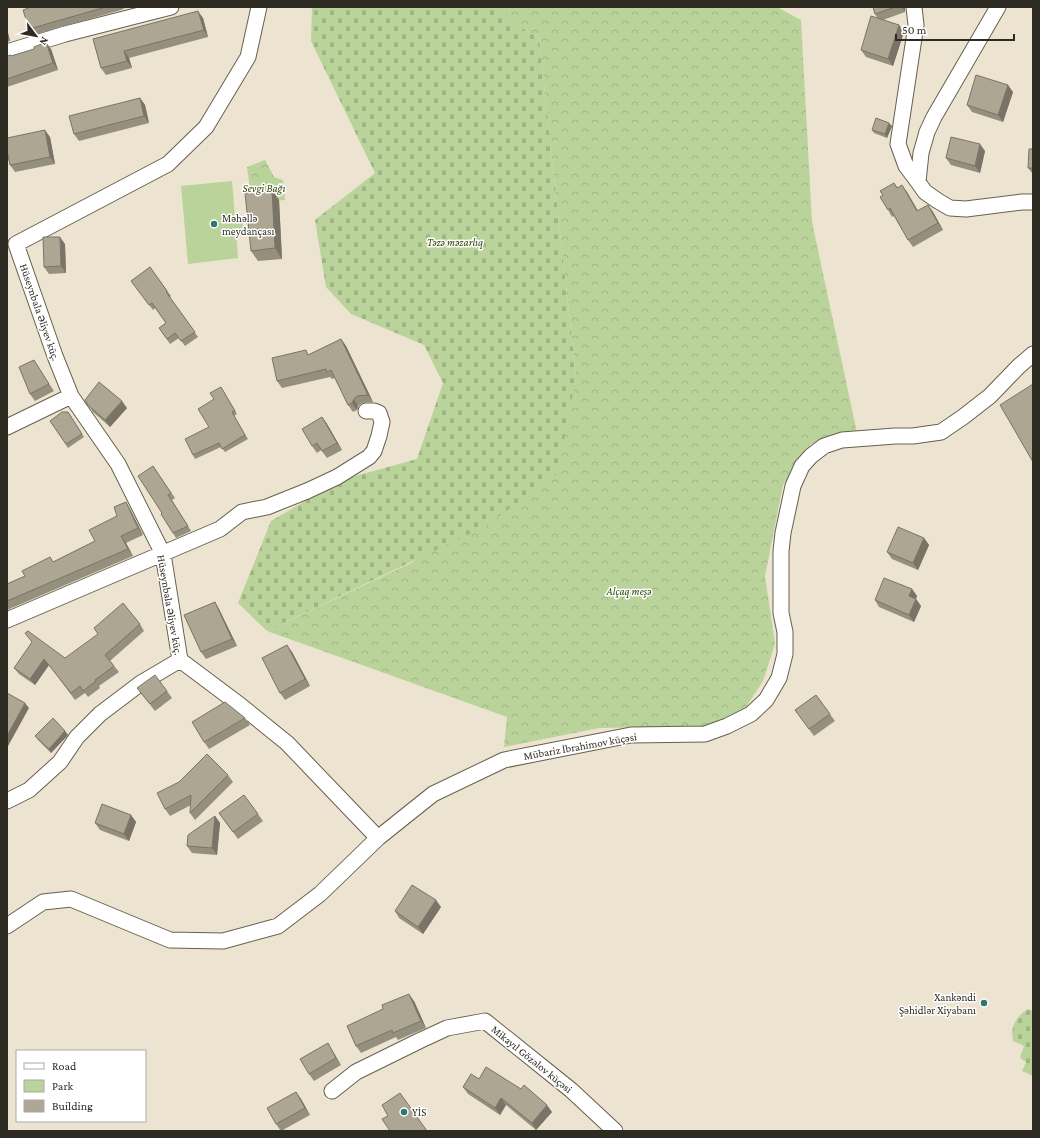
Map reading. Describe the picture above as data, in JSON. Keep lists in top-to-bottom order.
{
  "streets": {
    "street": ["Hüseynbala Əliyev küç.", "Mübariz İbrahimov küçəsi", "Mikayıl Gözəlov küçəsi"]
  },
  "crossings": [
    ["Hüseynbala Əliyev küç.", "Mübariz İbrahimov küçəsi"]
  ],
  "parks": ["Sevgi Bağı", "Təzə məzarlıq", "Alçaq meşə"],
  "places": ["Məhəllə meydançası", "Xankəndi Şəhidlər Xiyabanı", "YİS"],
  "legend": ["Road", "Park", "Building"],
  "scale_bar": "50 m",
  "north": "bottom right"
}
